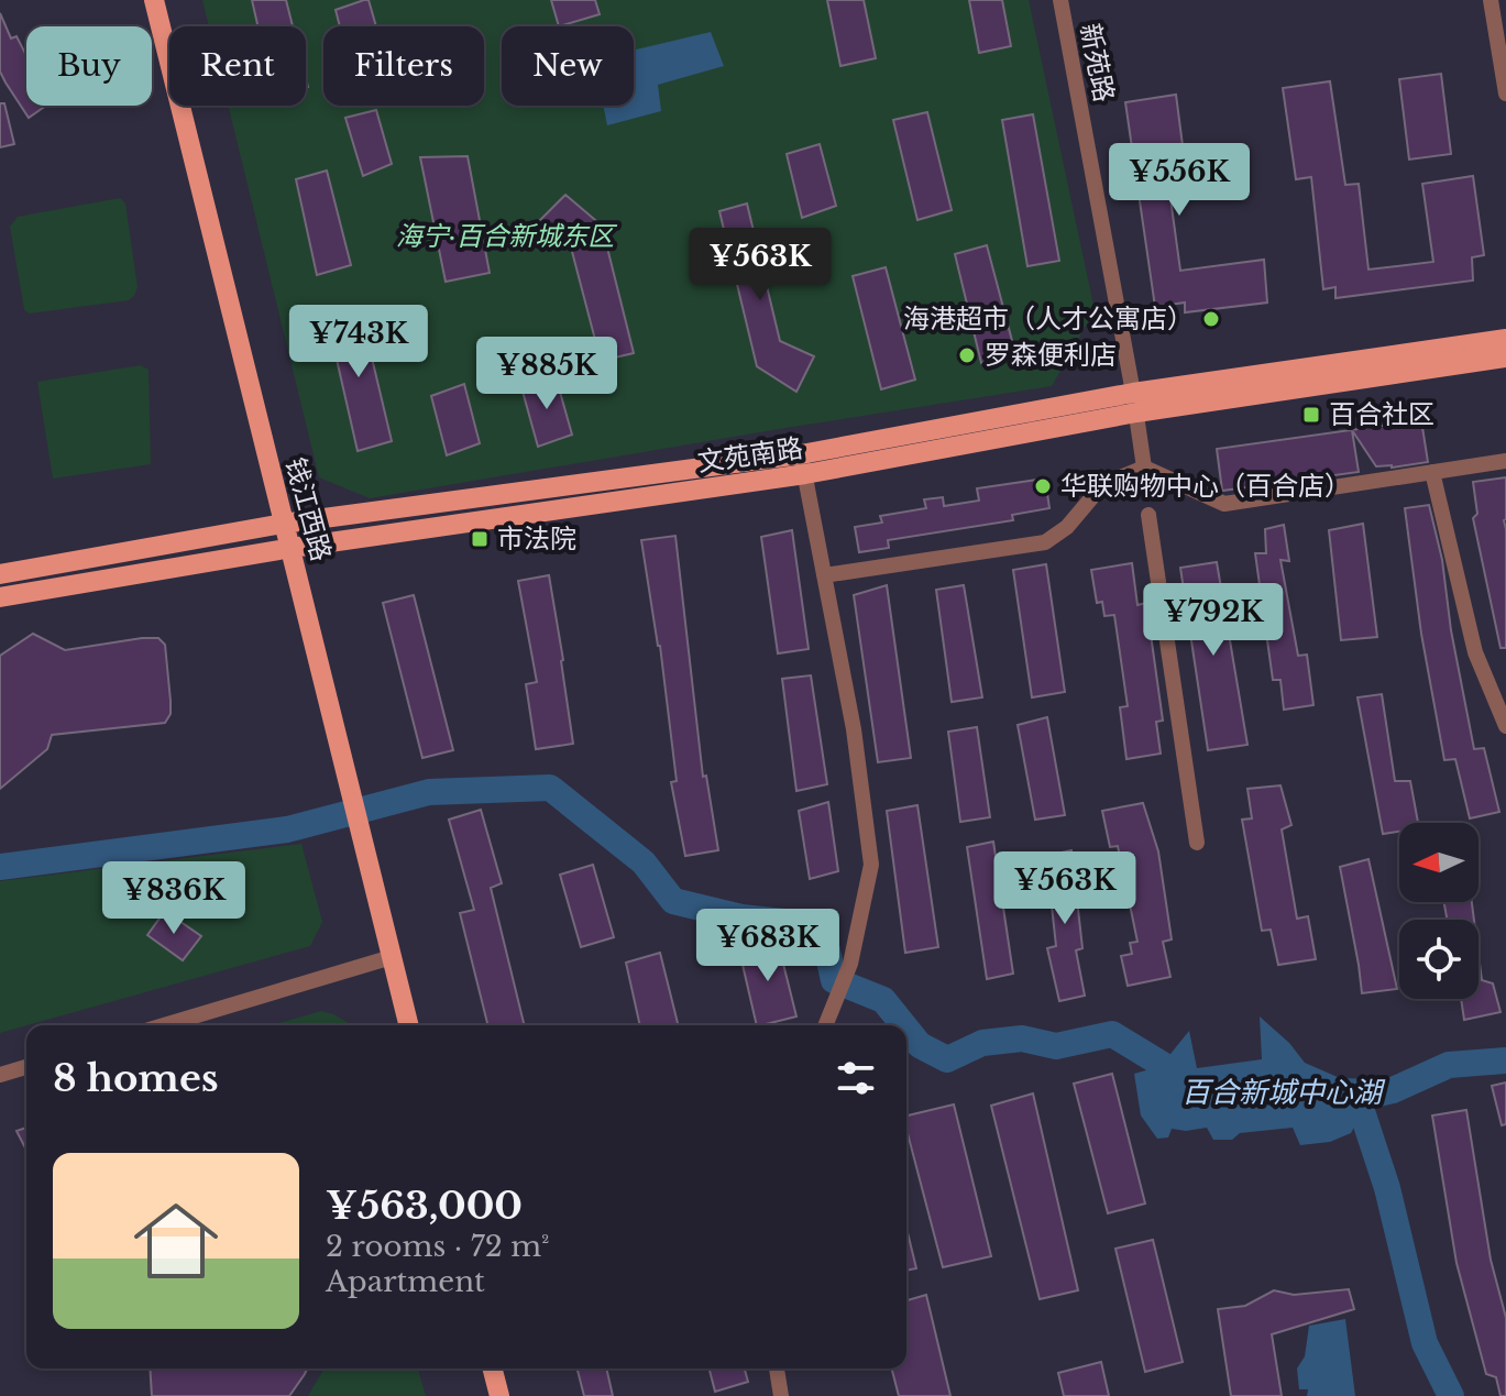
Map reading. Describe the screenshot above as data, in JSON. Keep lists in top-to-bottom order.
{
  "streets": {
    "main road": ["文苑南路", "钱江西路"],
    "street": ["新苑路"]
  },
  "crossings": [
    ["新苑路", "文苑南路"],
    ["文苑南路", "钱江西路"]
  ],
  "water": ["百合新城中心湖"],
  "parks": ["海宁·百合新城东区"],
  "places": {
    "other": ["海港超市（人才公寓店）", "罗森便利店", "华联购物中心（百合店）"],
    "transit": ["百合社区", "市法院"]
  },
  "north": "left",
  "page": {
    "chip": [
      "Buy",
      "Rent",
      "Filters",
      "New"
    ],
    "price": [
      "¥556K",
      "¥563K",
      "¥743K",
      "¥885K",
      "¥792K",
      "¥563K",
      "¥836K",
      "¥683K"
    ],
    "heading": "8 homes",
    "list": [
      {
        "name": "¥563,000",
        "note": "2 rooms · 72 m² · Apartment"
      }
    ]
  }
}
